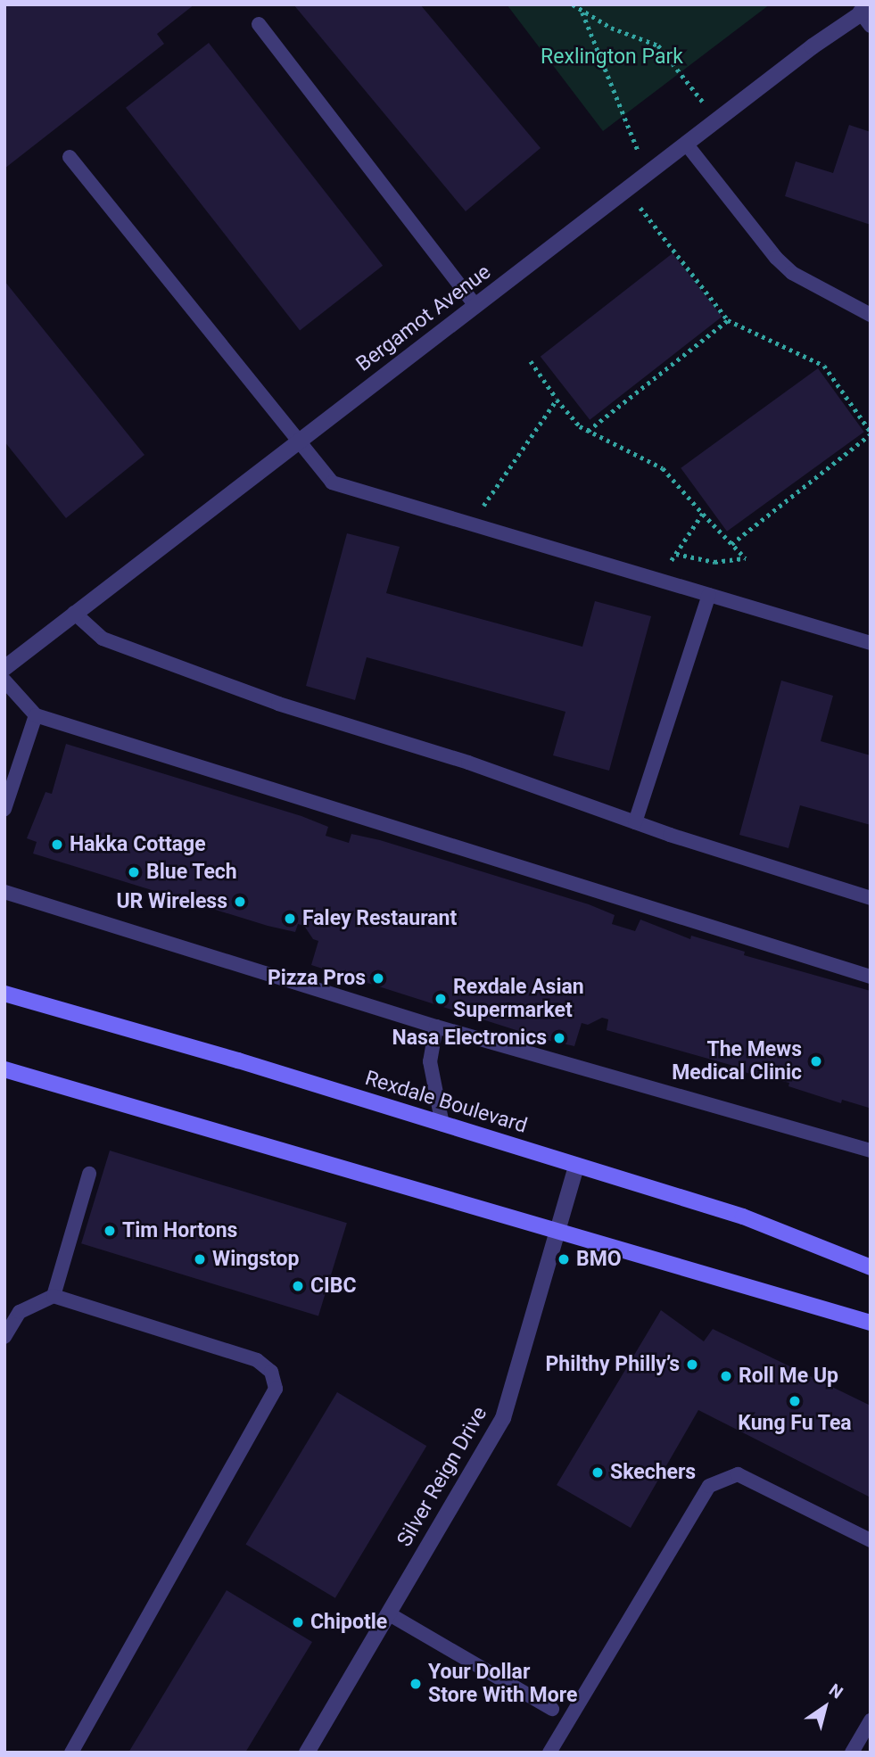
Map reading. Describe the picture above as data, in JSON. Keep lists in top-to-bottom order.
{
  "streets": {
    "main road": ["Rexdale Boulevard"],
    "street": ["Bergamot Avenue", "Silver Reign Drive"]
  },
  "crossings": [
    ["Rexdale Boulevard", "Silver Reign Drive"]
  ],
  "parks": ["Rexlington Park"],
  "places": [
    "Hakka Cottage",
    "Blue Tech",
    "UR Wireless",
    "Faley Restaurant",
    "Pizza Pros",
    "Rexdale Asian Supermarket",
    "Nasa Electronics",
    "The Mews Medical Clinic",
    "Tim Hortons",
    "Wingstop",
    "BMO",
    "CIBC",
    "Philthy Philly’s",
    "Roll Me Up",
    "Kung Fu Tea",
    "Skechers",
    "Chipotle",
    "Your Dollar Store With More"
  ],
  "north": "top right"
}
